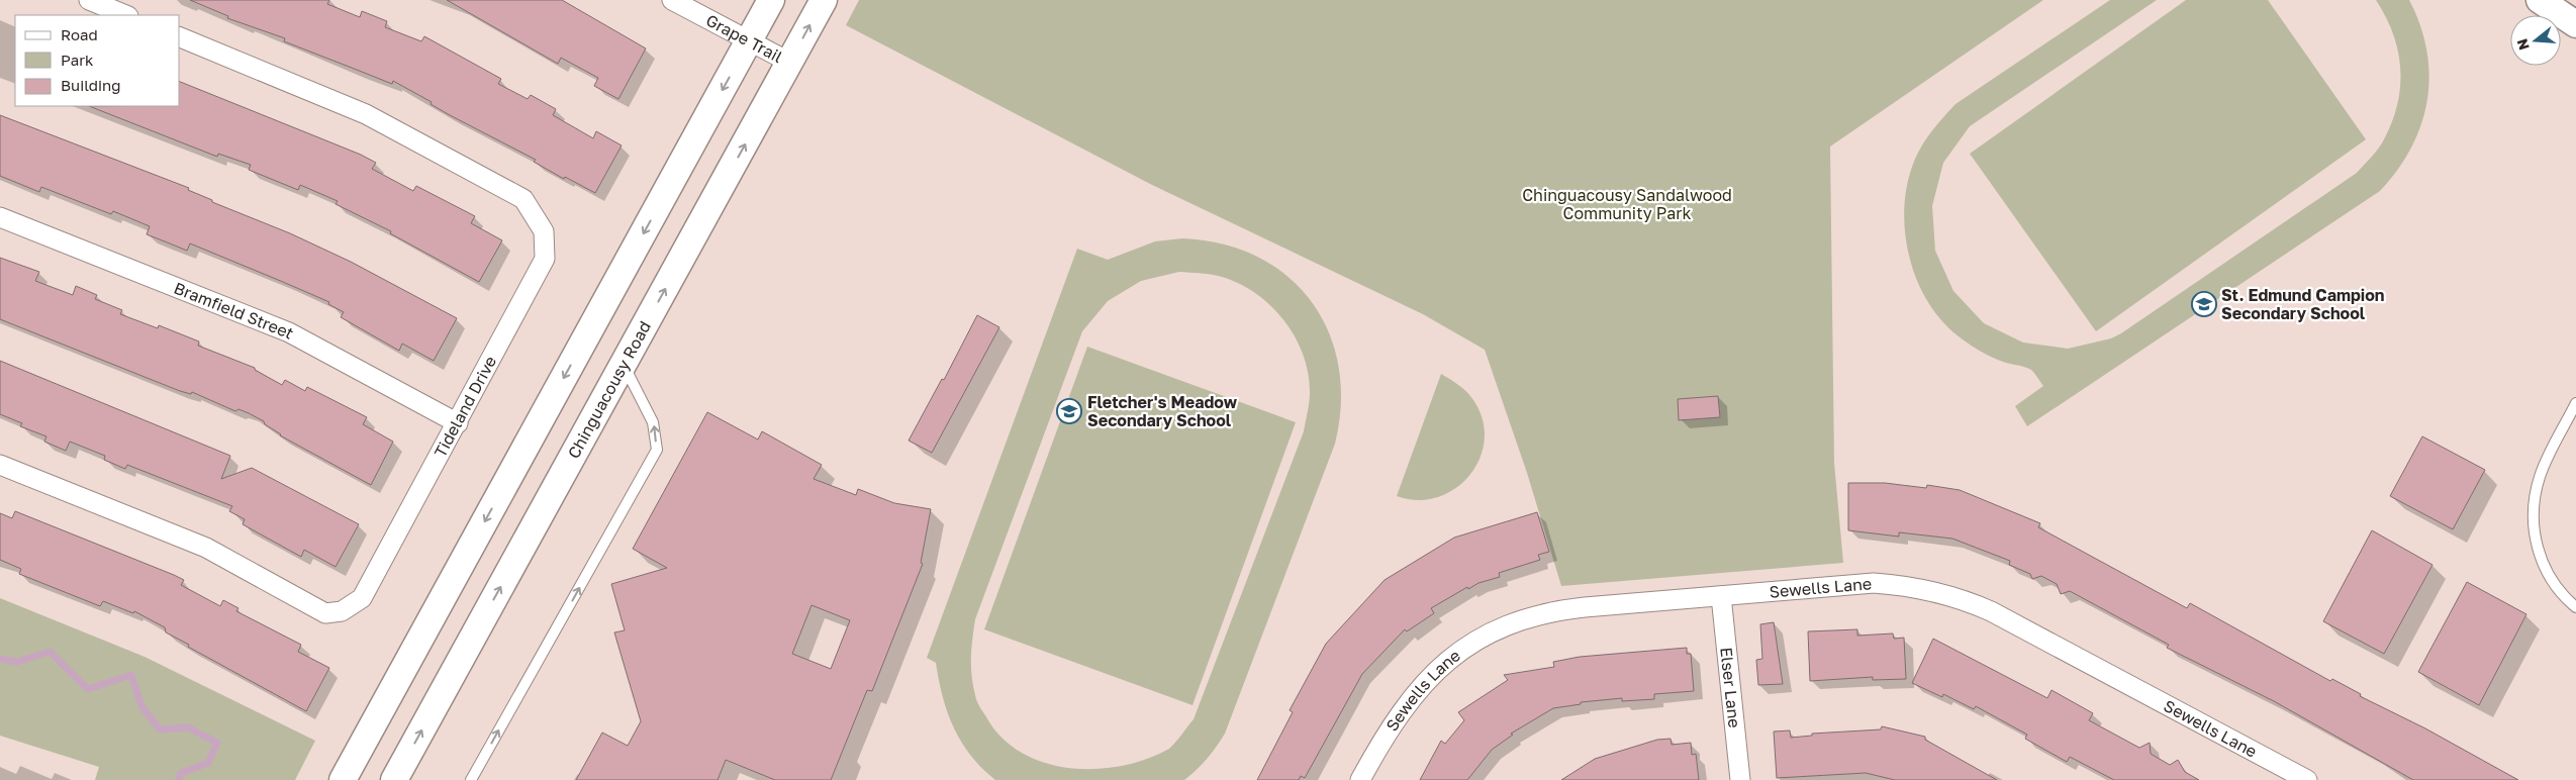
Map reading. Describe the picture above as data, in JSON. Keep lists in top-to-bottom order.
{
  "streets": {
    "main road": ["Chinguacousy Road"],
    "street": [
      "Grape Trail",
      "Bramfield Street",
      "Tideland Drive",
      "Sewells Lane",
      "Elser Lane"
    ]
  },
  "crossings": [
    ["Grape Trail", "Chinguacousy Road"],
    ["Bramfield Street", "Tideland Drive"],
    ["Sewells Lane", "Elser Lane"]
  ],
  "parks": ["Chinguacousy Sandalwood Community Park"],
  "places": {
    "school or university": ["St. Edmund Campion Secondary School", "Fletcher's Meadow Secondary School"]
  },
  "legend": ["Road", "Park", "Building"],
  "north": "left"
}
